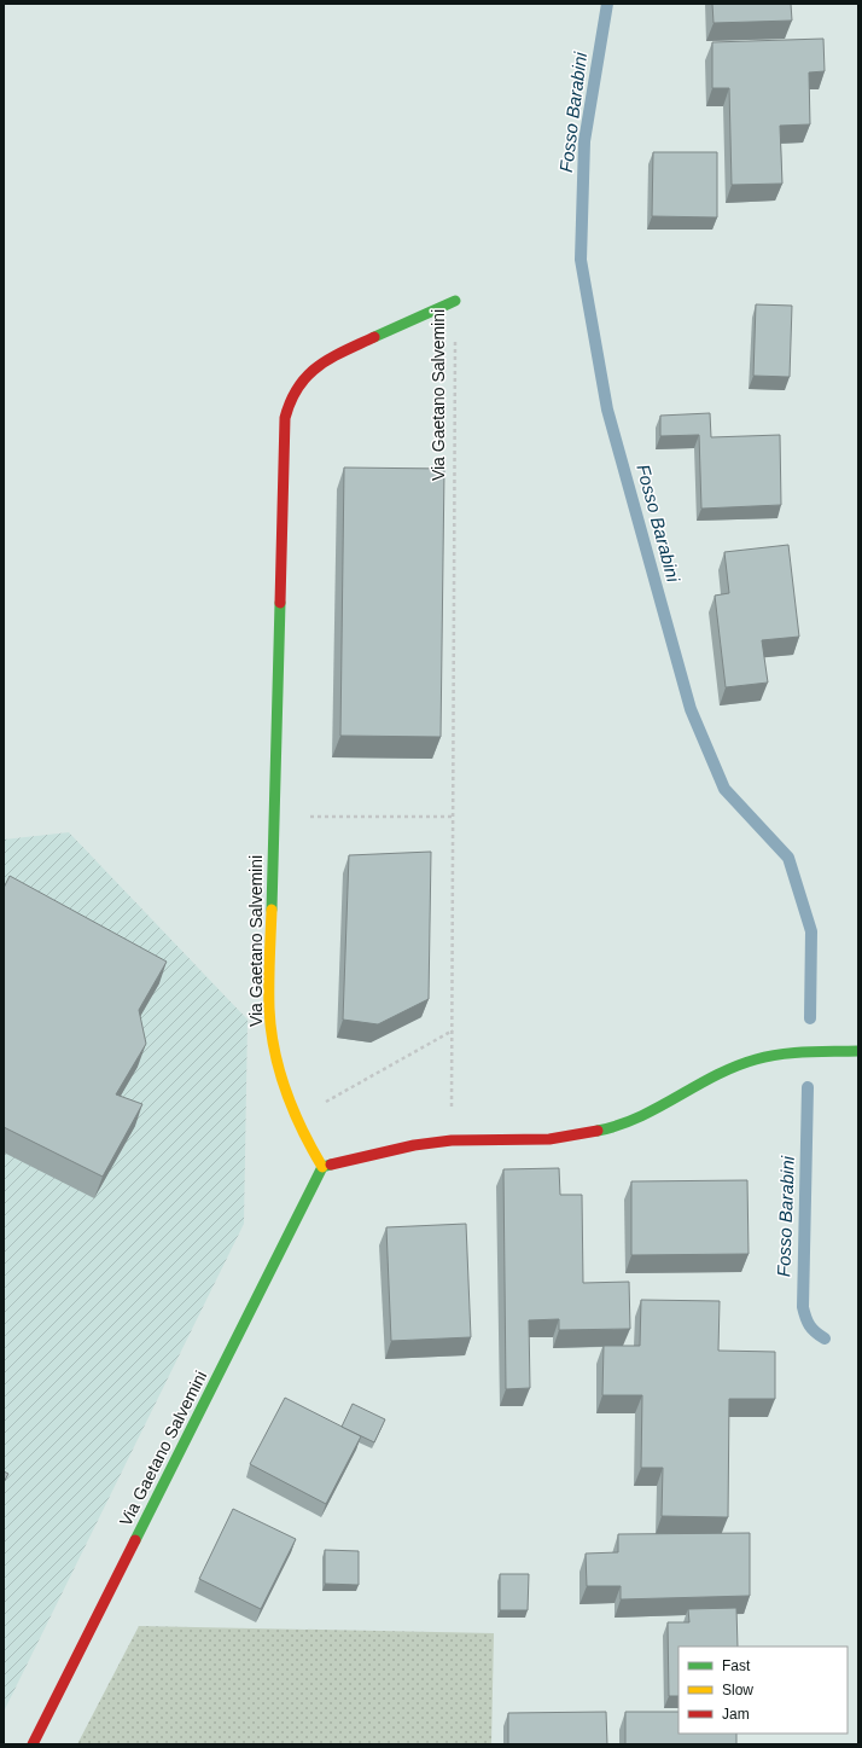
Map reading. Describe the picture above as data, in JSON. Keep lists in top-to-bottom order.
{
  "streets": {
    "street": ["Via Gaetano Salvemini"]
  },
  "water": ["Fosso Barabini"],
  "legend": ["Fast", "Slow", "Jam"]
}
